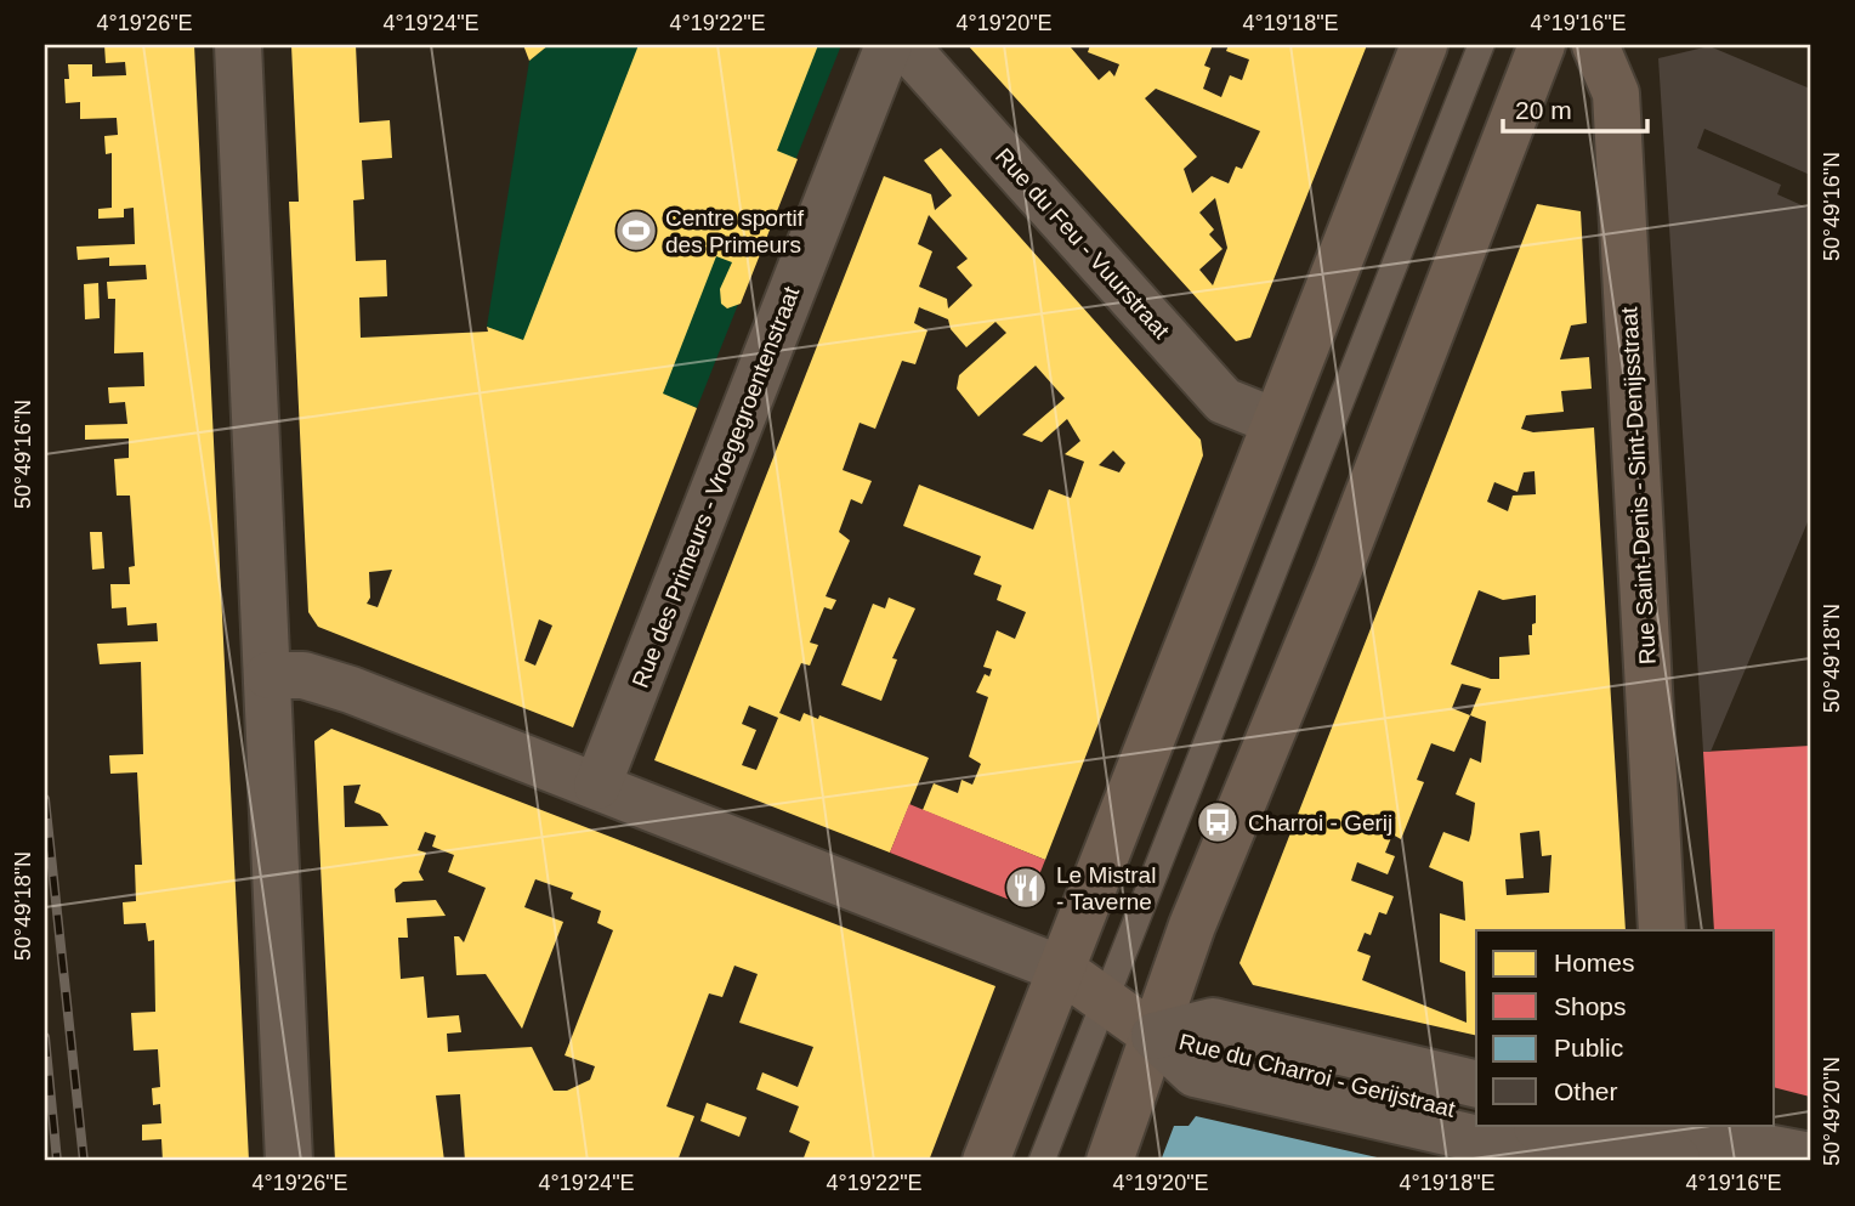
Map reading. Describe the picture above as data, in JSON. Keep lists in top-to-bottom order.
{
  "streets": {
    "main road": ["Rue Saint-Denis - Sint-Denijsstraat", "Rue du Charroi - Gerijstraat"],
    "street": ["Rue du Feu - Vuurstraat", "Rue des Primeurs - Vroegegroentenstraat"]
  },
  "places": {
    "sports": ["Centre sportif des Primeurs"],
    "bus stop": ["Charroi - Gerij"],
    "restaurant": ["Le Mistral - Taverne"]
  },
  "legend": [
    "Homes",
    "Shops",
    "Public",
    "Other"
  ],
  "scale_bar": "20 m",
  "coordinates": [
    "4°19'26\"E",
    "4°19'24\"E",
    "4°19'22\"E",
    "4°19'20\"E",
    "4°19'18\"E",
    "4°19'16\"E",
    "50°49'16\"N",
    "50°49'18\"N",
    "50°49'20\"N"
  ]
}
